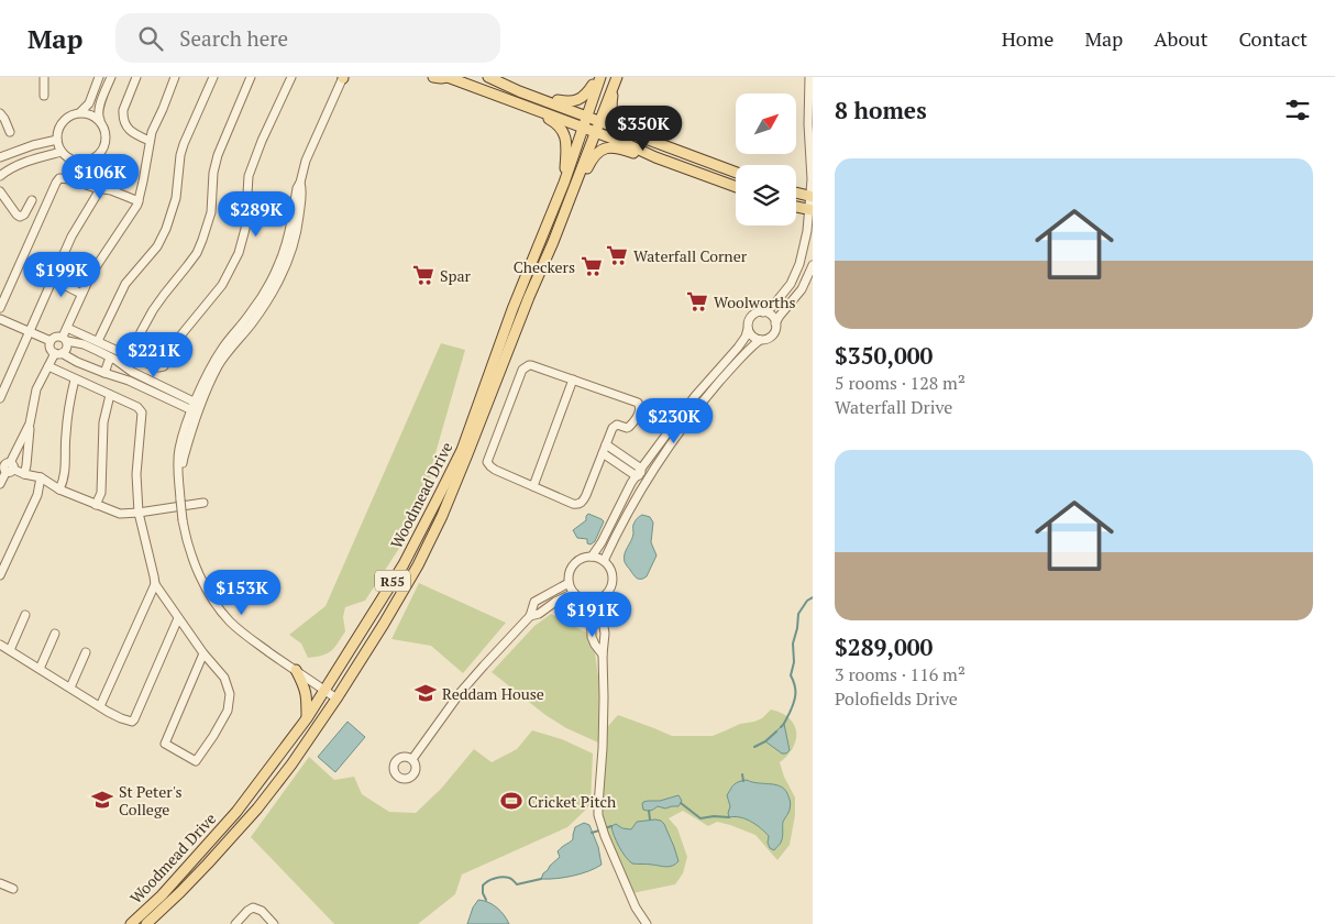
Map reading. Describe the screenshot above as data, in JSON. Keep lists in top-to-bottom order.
{
  "streets": {
    "main road": ["Woodmead Drive", "R55"]
  },
  "places": {
    "supermarket": [
      "Waterfall Corner",
      "Checkers",
      "Spar",
      "Woolworths"
    ],
    "school or university": ["Reddam House", "St Peter's College"],
    "sports": ["Cricket Pitch"]
  },
  "north": "top right",
  "page": {
    "header": "Map",
    "search": "Search here",
    "nav": [
      "Home",
      "Map",
      "About",
      "Contact"
    ],
    "heading": "8 homes",
    "price": [
      "$350K",
      "$106K",
      "$289K",
      "$199K",
      "$221K",
      "$230K",
      "$153K",
      "$191K"
    ],
    "list": [
      {
        "name": "$350,000",
        "note": "5 rooms · 128 m² · Waterfall Drive"
      },
      {
        "name": "$289,000",
        "note": "3 rooms · 116 m² · Polofields Drive"
      }
    ]
  }
}
